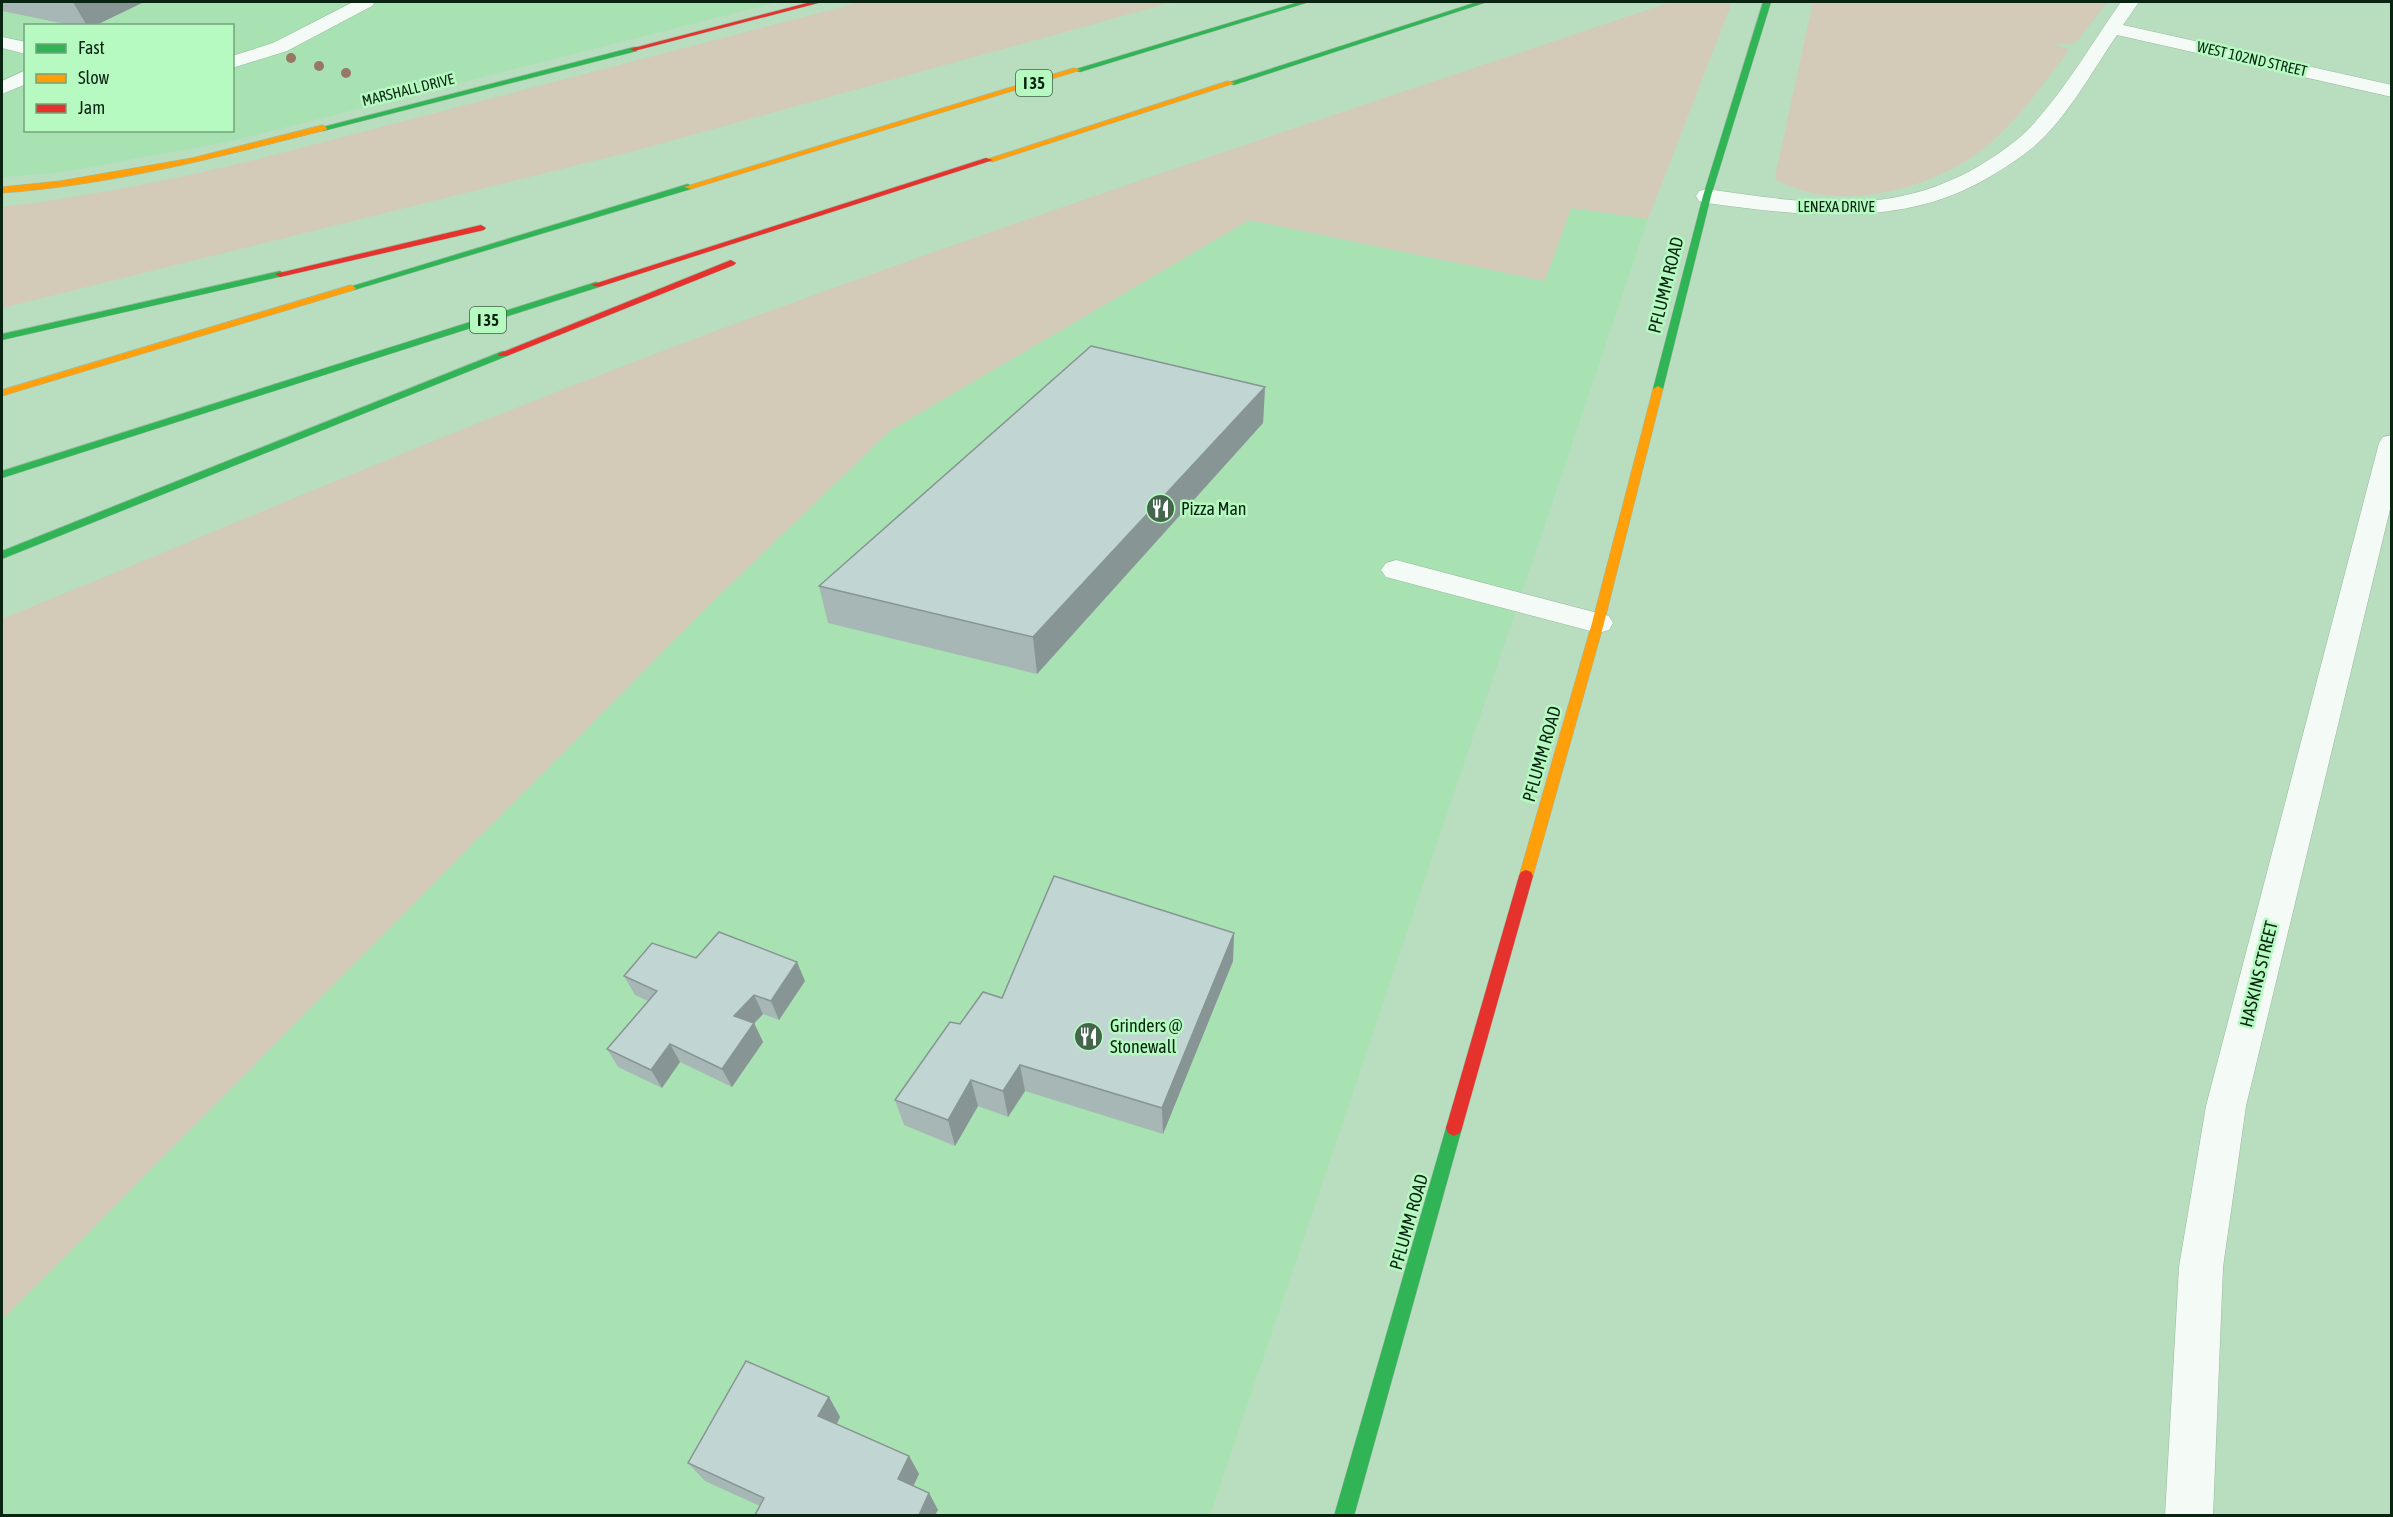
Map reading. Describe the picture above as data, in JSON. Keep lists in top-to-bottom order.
{
  "streets": {
    "main road": ["I 35", "MARSHALL DRIVE", "PFLUMM ROAD"],
    "street": ["WEST 102ND STREET", "LENEXA DRIVE", "HASKINS STREET"]
  },
  "crossings": [
    ["WEST 102ND STREET", "LENEXA DRIVE"],
    ["LENEXA DRIVE", "PFLUMM ROAD"]
  ],
  "places": {
    "restaurant": ["Pizza Man", "Grinders @ Stonewall"]
  },
  "legend": ["Fast", "Slow", "Jam"]
}
